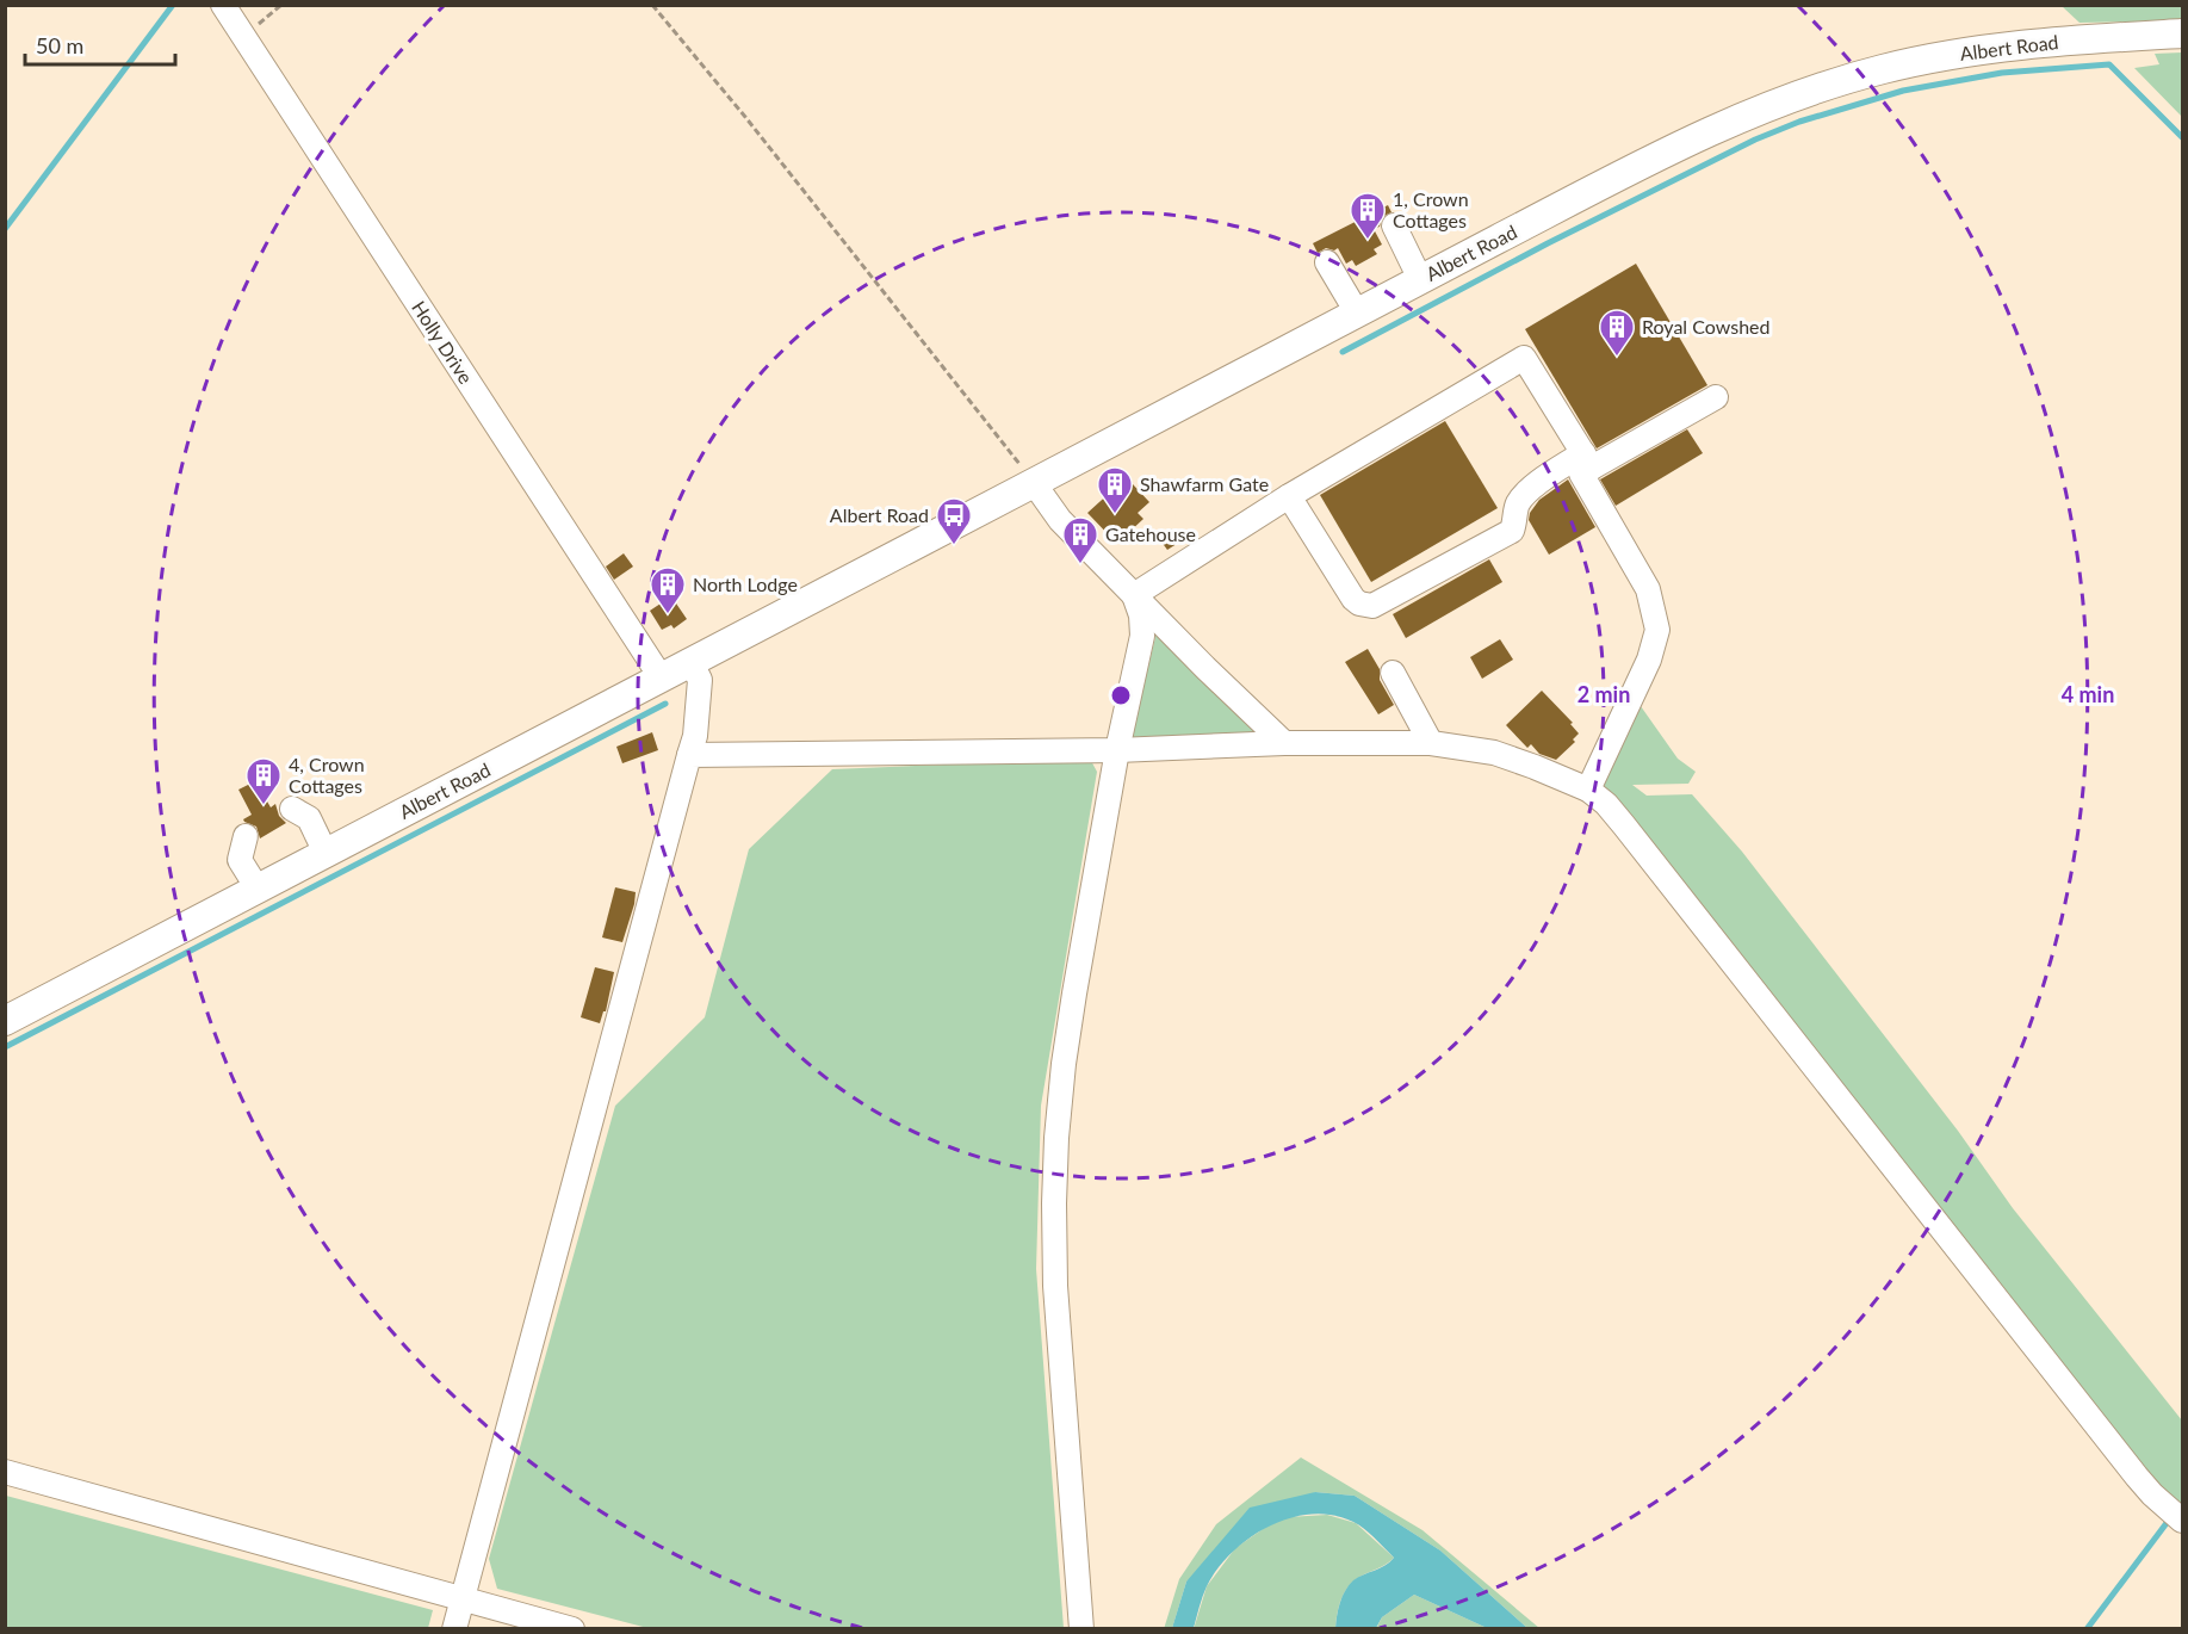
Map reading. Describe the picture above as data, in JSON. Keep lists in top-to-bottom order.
{
  "streets": {
    "main road": ["Albert Road"],
    "lane": ["Holly Drive"]
  },
  "crossings": [
    ["Albert Road", "Holly Drive"]
  ],
  "places": {
    "building": [
      "1, Crown Cottages",
      "Royal Cowshed",
      "Shawfarm Gate",
      "Gatehouse",
      "North Lodge",
      "4, Crown Cottages"
    ],
    "bus stop": ["Albert Road"]
  },
  "scale_bar": "50 m",
  "rings": ["2 min", "4 min"]
}
